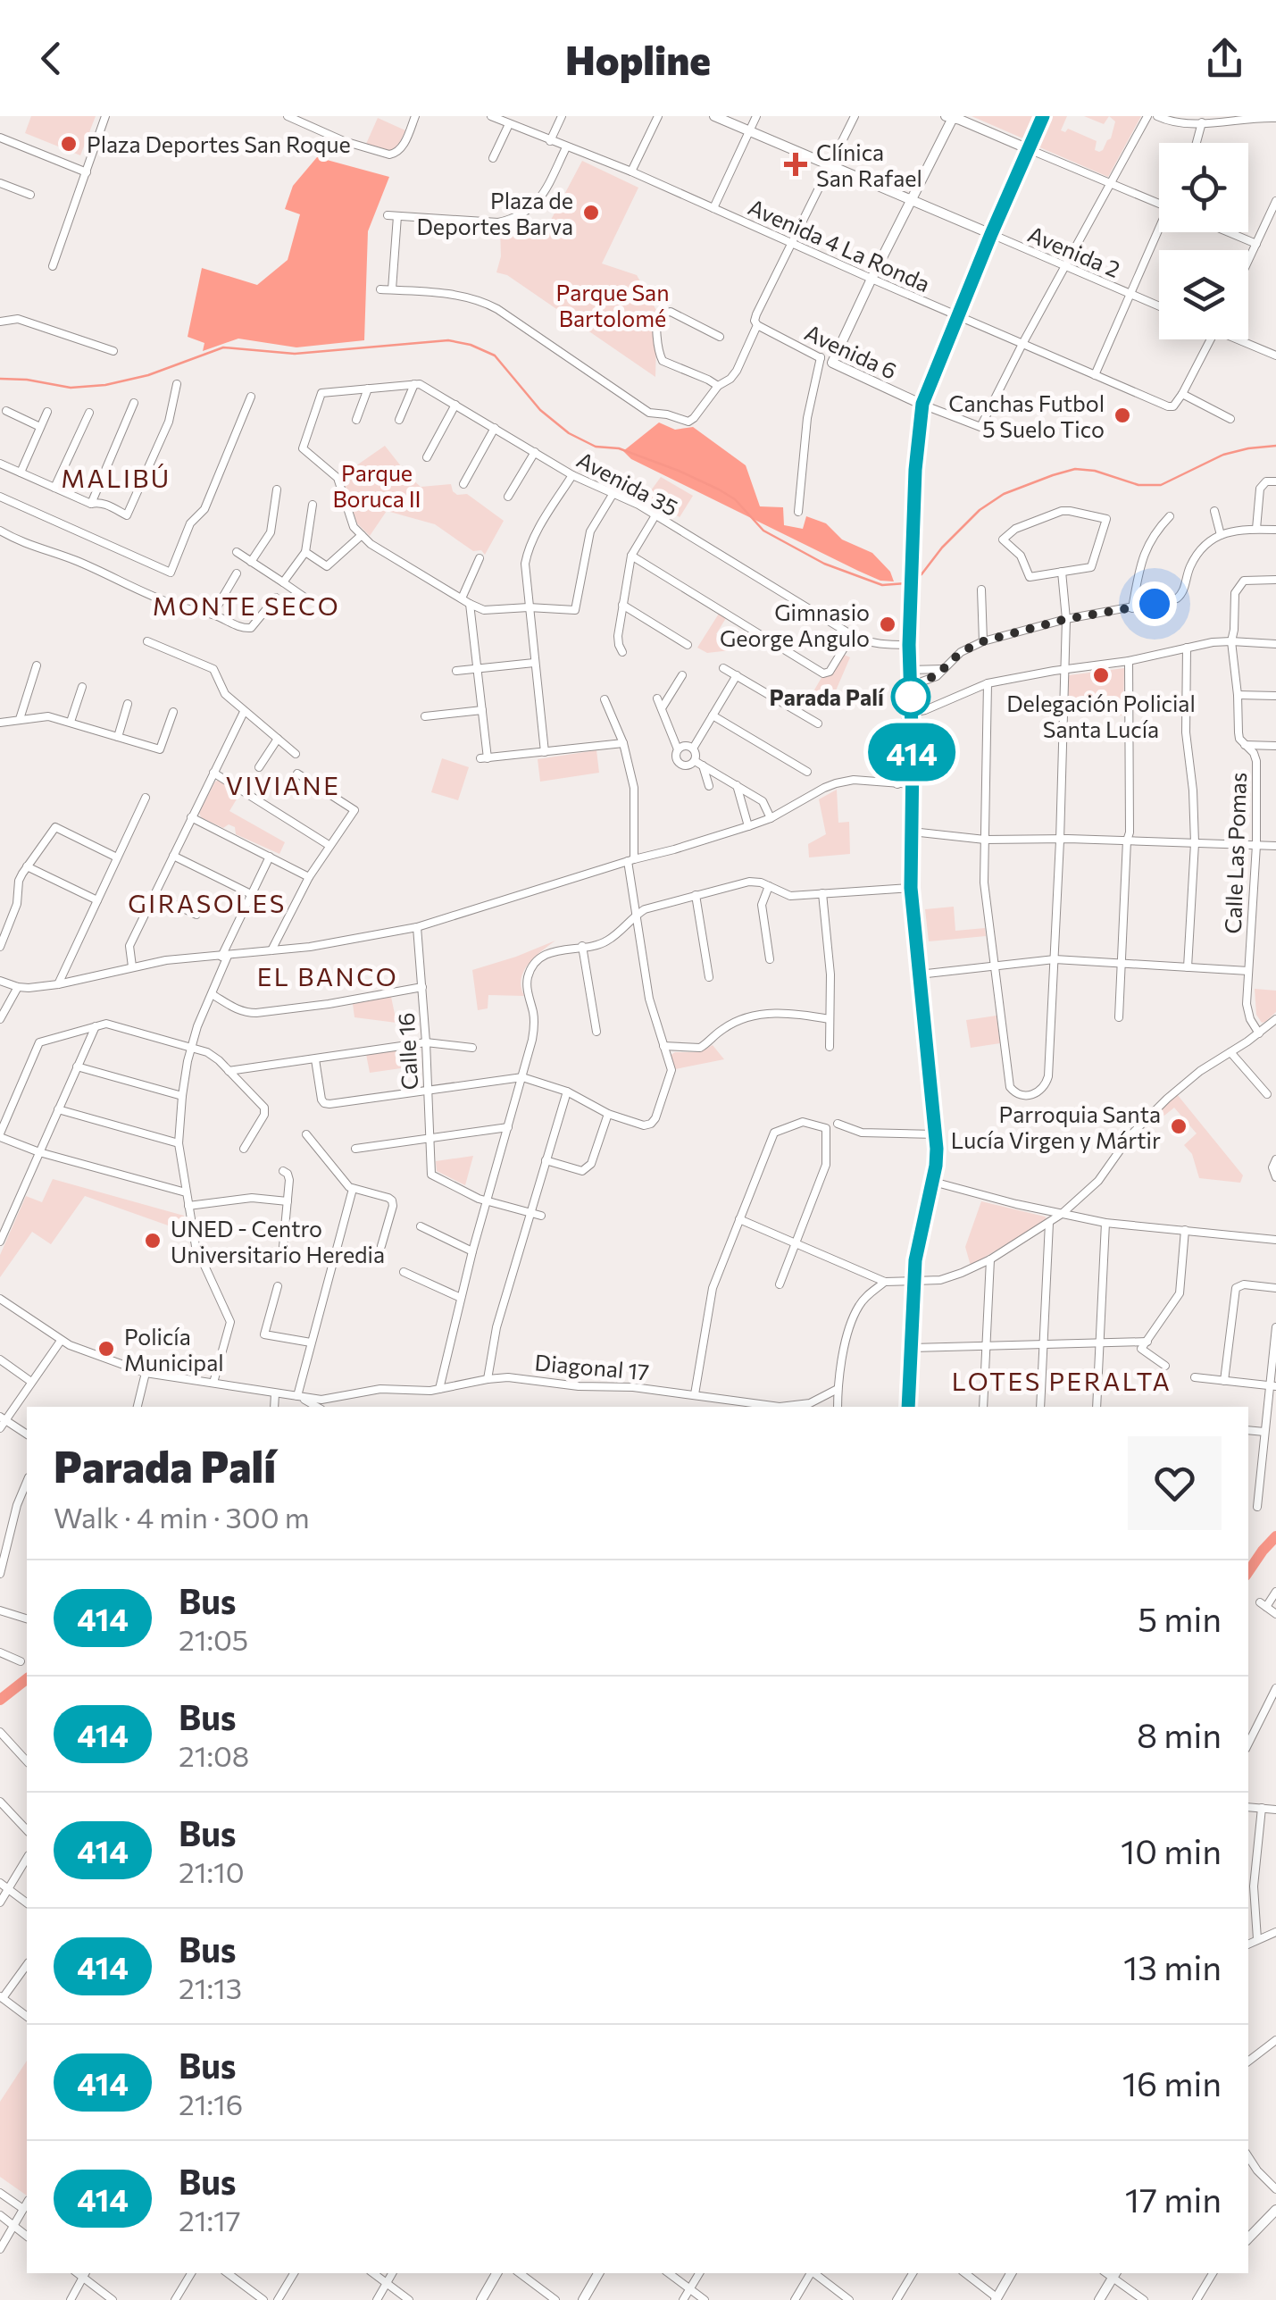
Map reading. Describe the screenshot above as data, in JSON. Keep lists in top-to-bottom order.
{
  "streets": {
    "main road": ["Avenida 2", "Avenida 6"],
    "street": [
      "Avenida 4 La Ronda",
      "Avenida 35",
      "Calle Las Pomas",
      "Calle 16",
      "Diagonal 17"
    ]
  },
  "crossings": [
    ["Avenida 4 La Ronda", "Avenida 6"]
  ],
  "districts": [
    "MALIBÚ",
    "MONTE SECO",
    "VIVIANE",
    "GIRASOLES",
    "EL BANCO",
    "LOTES PERALTA"
  ],
  "parks": ["Parque San Bartolomé", "Parque Boruca II"],
  "places": {
    "other": [
      "Plaza Deportes San Roque",
      "Plaza de Deportes Barva",
      "Canchas Futbol 5 Suelo Tico",
      "Gimnasio George Angulo",
      "Delegación Policial Santa Lucía",
      "Parada Palí",
      "Parroquia Santa Lucía Virgen y Mártir",
      "UNED - Centro Universitario Heredia",
      "Policía Municipal"
    ],
    "health": ["Clínica San Rafael"]
  },
  "lines": ["bus line 414"],
  "page": {
    "header": "Hopline",
    "on_map": "414",
    "heading": ["Parada Palí", "Walk · 4 min · 300 m"],
    "list": [
      {
        "mark": "414",
        "name": "Bus",
        "note": "21:05",
        "value": "5 min"
      },
      {
        "mark": "414",
        "name": "Bus",
        "note": "21:08",
        "value": "8 min"
      },
      {
        "mark": "414",
        "name": "Bus",
        "note": "21:10",
        "value": "10 min"
      },
      {
        "mark": "414",
        "name": "Bus",
        "note": "21:13",
        "value": "13 min"
      },
      {
        "mark": "414",
        "name": "Bus",
        "note": "21:16",
        "value": "16 min"
      },
      {
        "mark": "414",
        "name": "Bus",
        "note": "21:17",
        "value": "17 min"
      }
    ]
  }
}
